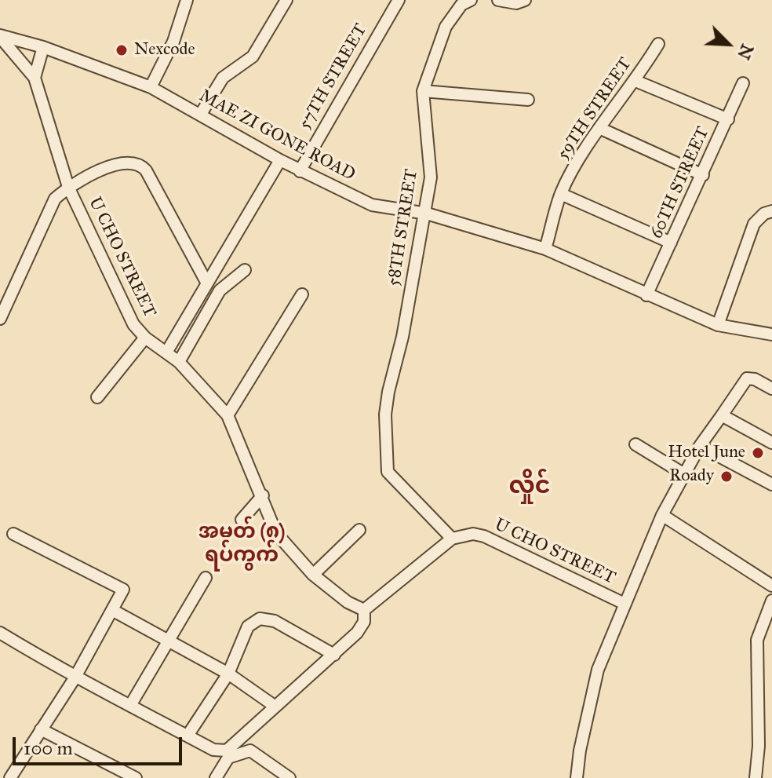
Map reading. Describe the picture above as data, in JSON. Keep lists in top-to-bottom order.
{
  "streets": {
    "street": [
      "57TH STREET",
      "59TH STREET",
      "MAE ZI GONE ROAD",
      "60TH STREET",
      "58TH STREET",
      "U CHO STREET"
    ]
  },
  "crossings": [
    ["57TH STREET", "MAE ZI GONE ROAD"],
    ["59TH STREET", "MAE ZI GONE ROAD"],
    ["MAE ZI GONE ROAD", "60TH STREET"],
    ["MAE ZI GONE ROAD", "58TH STREET"],
    ["MAE ZI GONE ROAD", "U CHO STREET"],
    ["58TH STREET", "U CHO STREET"]
  ],
  "districts": ["လှိုင်", "အမှတ် (၈) ရပ်ကွက်"],
  "places": ["Nexcode", "Hotel June", "Roady"],
  "scale_bar": "100 m",
  "north": "bottom right"
}
